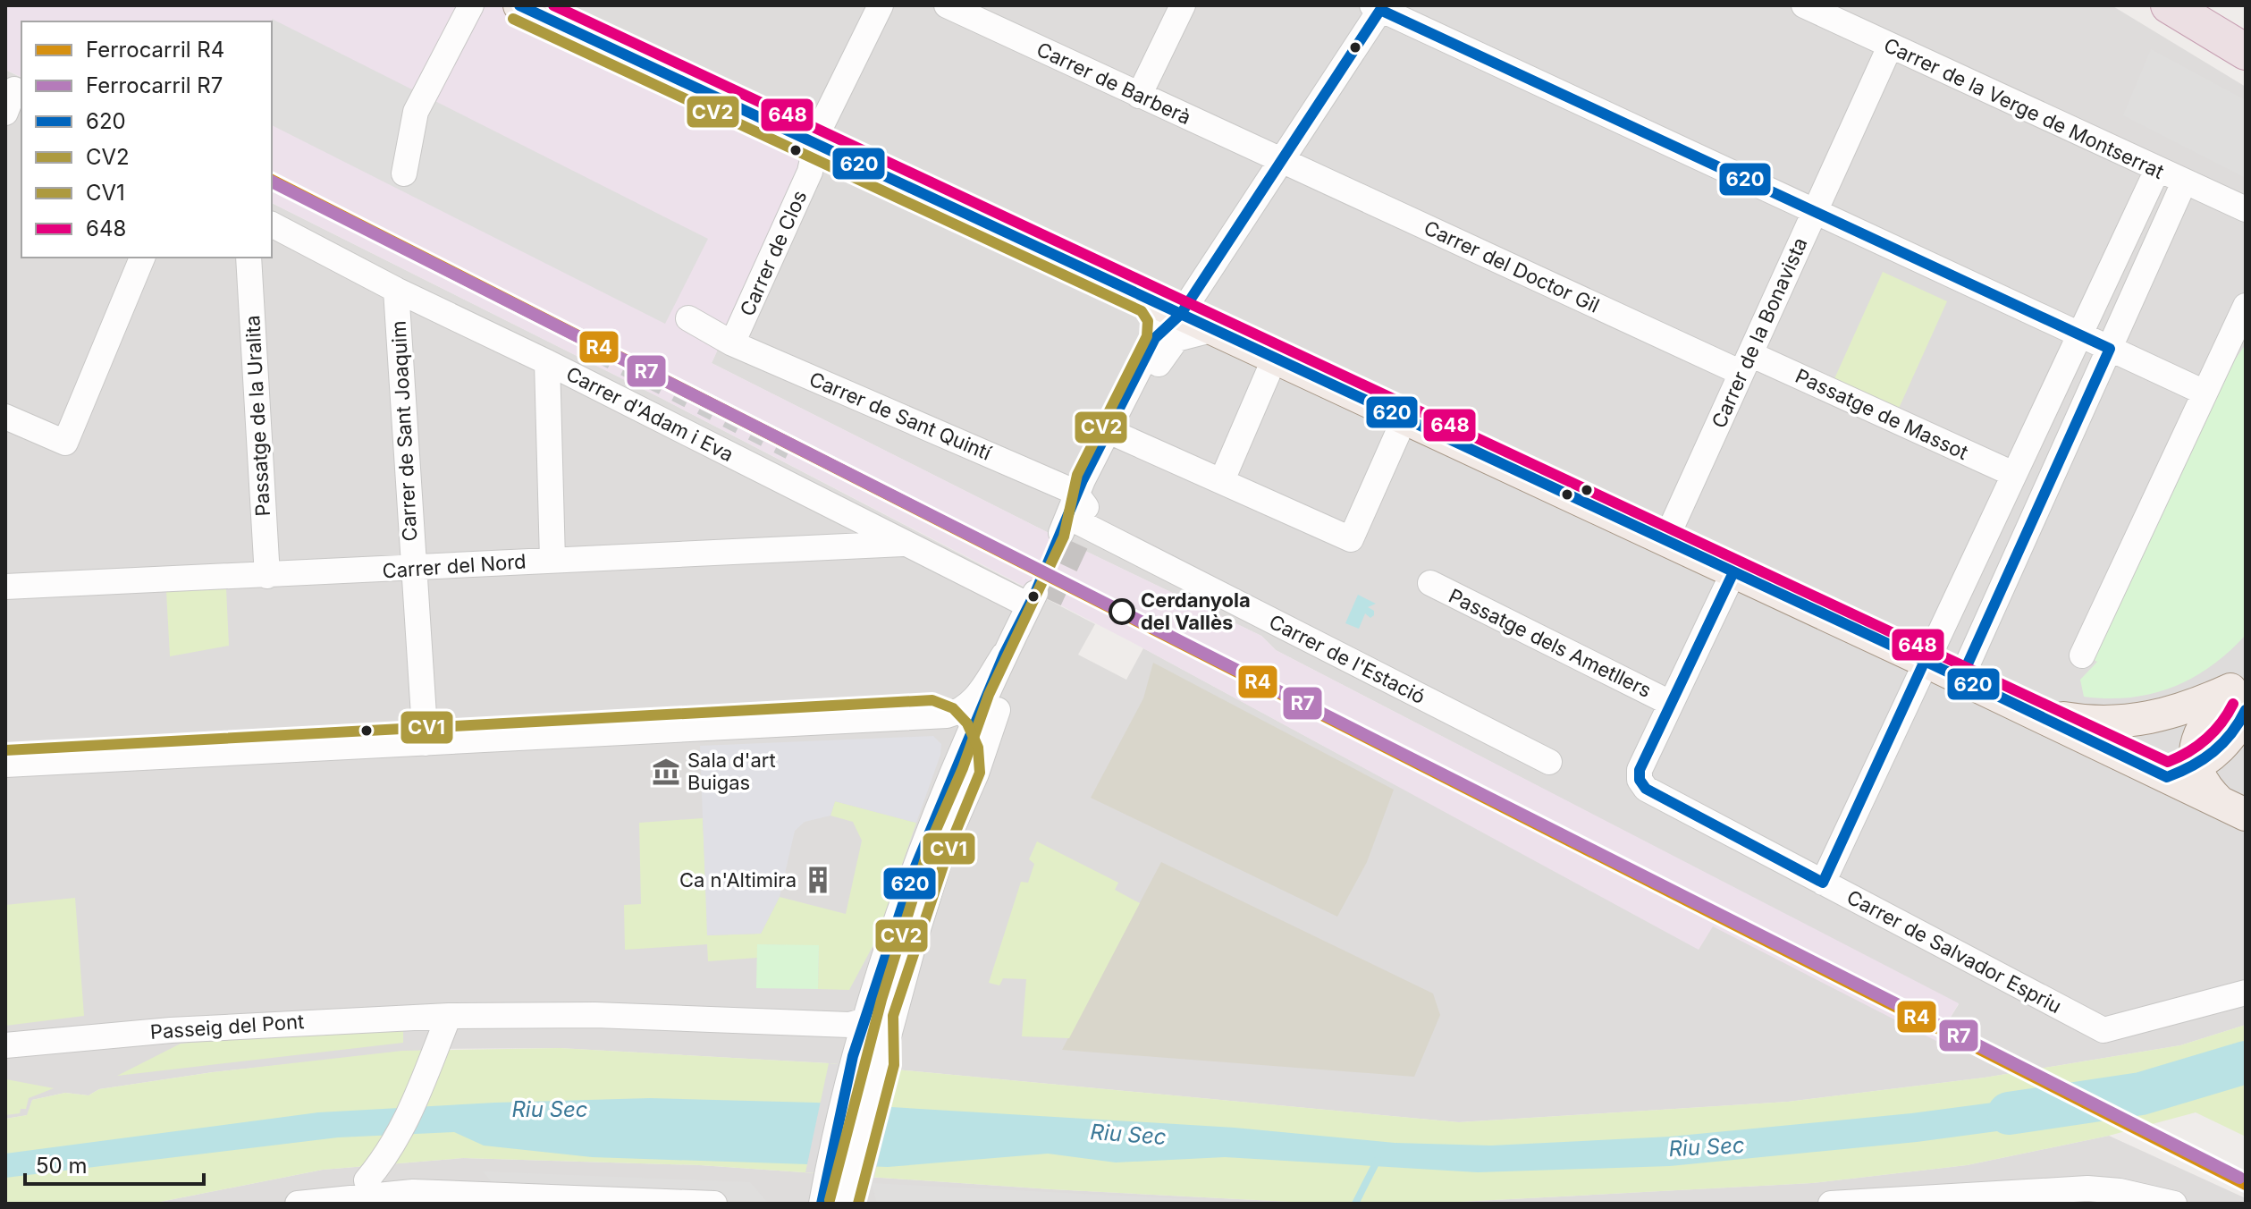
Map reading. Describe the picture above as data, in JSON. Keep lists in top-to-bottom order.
{
  "streets": {
    "street": [
      "Carrer de Barberà",
      "Carrer de la Verge de Montserrat",
      "Carrer de Clos",
      "Carrer del Doctor Gil",
      "Carrer de la Bonavista",
      "Carrer d'Adam i Eva",
      "Passatge de Massot",
      "Passatge de la Uralita",
      "Carrer de Sant Quintí",
      "Carrer de Sant Joaquim",
      "Carrer del Nord",
      "Passatge dels Ametllers",
      "Carrer de l'Estació",
      "Carrer de Salvador Espriu",
      "Passeig del Pont"
    ]
  },
  "crossings": [
    ["Carrer de Barberà", "Carrer del Doctor Gil"],
    ["Carrer de la Verge de Montserrat", "Carrer de la Bonavista"],
    ["Carrer de Clos", "Carrer de Sant Quintí"],
    ["Carrer del Doctor Gil", "Carrer de la Bonavista"],
    ["Carrer del Doctor Gil", "Passatge de Massot"],
    ["Carrer de la Bonavista", "Passatge de Massot"],
    ["Carrer d'Adam i Eva", "Carrer de Sant Joaquim"],
    ["Carrer d'Adam i Eva", "Carrer del Nord"],
    ["Passatge de la Uralita", "Carrer del Nord"],
    ["Carrer de Sant Quintí", "Carrer de l'Estació"],
    ["Carrer de Sant Joaquim", "Carrer del Nord"],
    ["Passatge dels Ametllers", "Carrer de Salvador Espriu"]
  ],
  "water": ["Riu Sec"],
  "places": {
    "other": ["Cerdanyola del Vallès"],
    "museum": ["Sala d'art Buigas"],
    "building": ["Ca n'Altimira"]
  },
  "lines": [
    "transit line 620",
    "transit line 648",
    "transit line CV2",
    "rail line R4",
    "rail line R7",
    "transit line CV1"
  ],
  "legend": [
    "Ferrocarril R4",
    "Ferrocarril R7",
    "620",
    "CV2",
    "CV1",
    "648"
  ],
  "scale_bar": "50 m"
}
